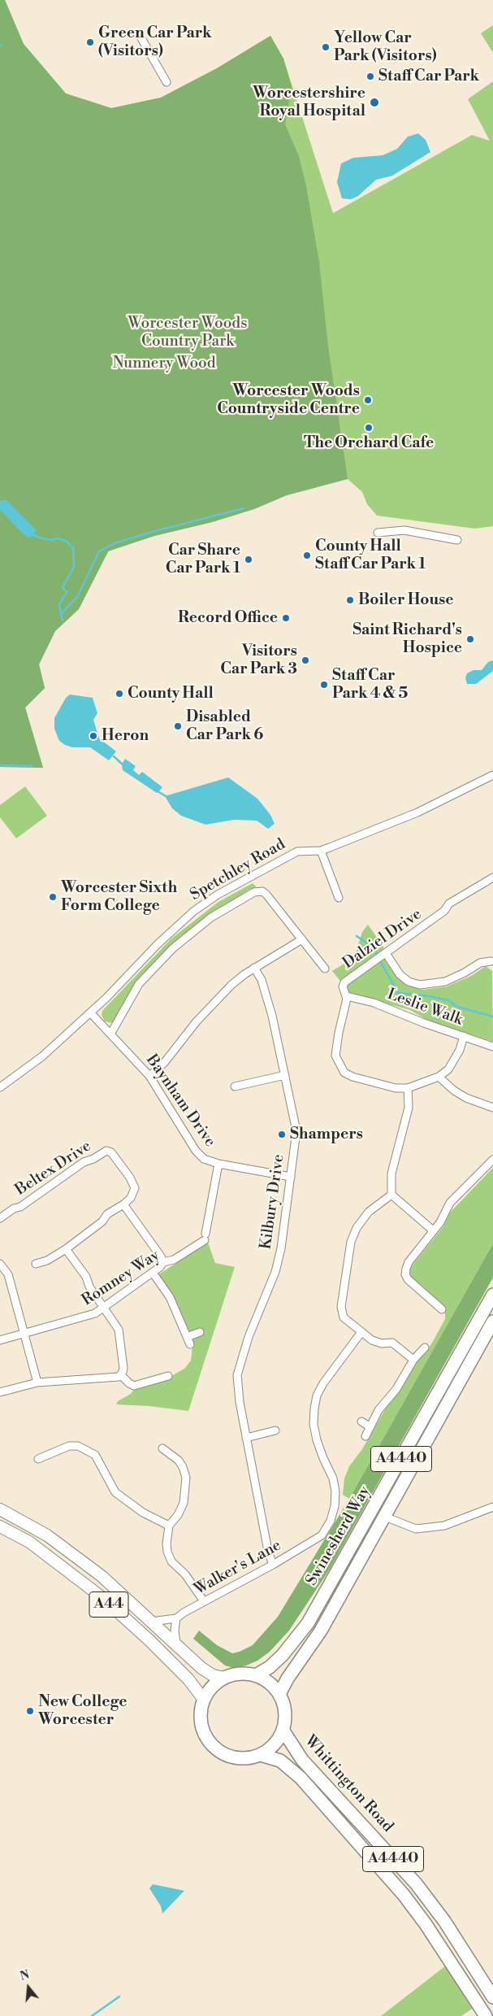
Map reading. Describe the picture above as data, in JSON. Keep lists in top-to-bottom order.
{
  "streets": {
    "highway": ["A4440", "Swinesherd Way", "Whittington Road"],
    "main road": ["A44"],
    "street": [
      "Spetchley Road",
      "Dalziel Drive",
      "Leslie Walk",
      "Baynham Drive",
      "Beltex Drive",
      "Kilbury Drive",
      "Romney Way",
      "Walker's Lane"
    ]
  },
  "crossings": [
    ["Spetchley Road", "Baynham Drive"],
    ["Dalziel Drive", "Leslie Walk"],
    ["Baynham Drive", "Kilbury Drive"],
    ["Baynham Drive", "Romney Way"],
    ["Kilbury Drive", "Walker's Lane"],
    ["Swinesherd Way", "A44"],
    ["Swinesherd Way", "Whittington Road"],
    ["Walker's Lane", "A44"],
    ["A44", "Whittington Road"]
  ],
  "parks": ["Worcester Woods Country Park", "Nunnery Wood"],
  "places": [
    "Green Car Park (Visitors)",
    "Yellow Car Park (Visitors)",
    "Staff Car Park",
    "Worcestershire Royal Hospital",
    "Worcester Woods Countryside Centre",
    "The Orchard Cafe",
    "County Hall Staff Car Park 1",
    "Car Share Car Park 1",
    "Boiler House",
    "Record Office",
    "Saint Richard's Hospice",
    "Visitors Car Park 3",
    "Staff Car Park 4 & 5",
    "County Hall",
    "Disabled Car Park 6",
    "Heron",
    "Worcester Sixth Form College",
    "Shampers",
    "New College Worcester"
  ],
  "north": "top"
}
